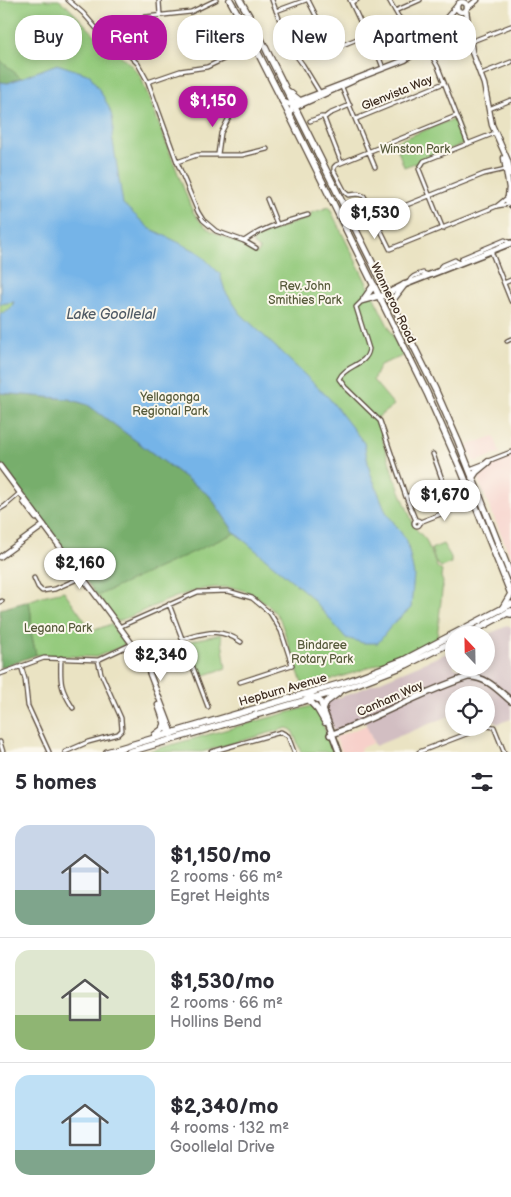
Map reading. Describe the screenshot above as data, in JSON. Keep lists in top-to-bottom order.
{
  "streets": {
    "main road": ["Wanneroo Road", "Hepburn Avenue", "Canham Way"],
    "street": ["Glenvista Way"]
  },
  "water": ["Lake Goollelal"],
  "parks": [
    "Winston Park",
    "Rev. John Smithies Park",
    "Yellagonga Regional Park",
    "Legana Park",
    "Bindaree Rotary Park"
  ],
  "north": "top",
  "page": {
    "chip": [
      "Buy",
      "Rent",
      "Filters",
      "New",
      "Apartment"
    ],
    "price": [
      "$1,150",
      "$1,530",
      "$1,670",
      "$2,160",
      "$2,340"
    ],
    "heading": "5 homes",
    "list": [
      {
        "name": "$1,150/mo",
        "note": "2 rooms · 66 m² · Egret Heights"
      },
      {
        "name": "$1,530/mo",
        "note": "2 rooms · 66 m² · Hollins Bend"
      },
      {
        "name": "$2,340/mo",
        "note": "4 rooms · 132 m² · Goollelal Drive"
      }
    ]
  }
}
